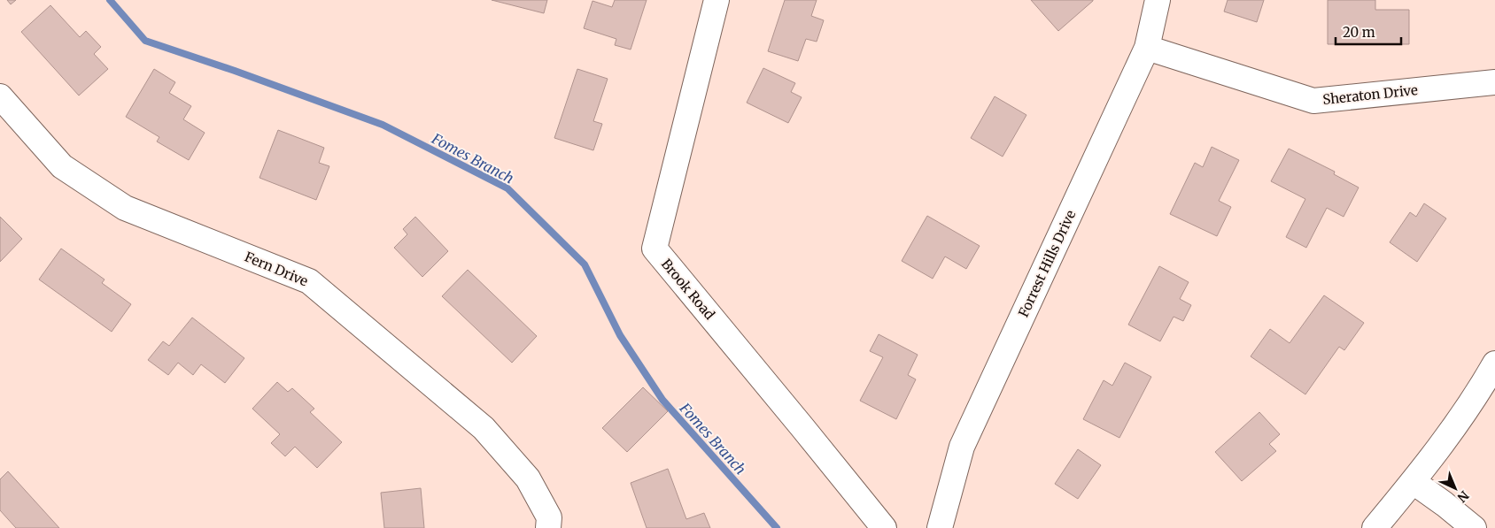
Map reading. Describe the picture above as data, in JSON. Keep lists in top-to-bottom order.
{
  "streets": {
    "main road": [
      "Sheraton Drive",
      "Forrest Hills Drive",
      "Fern Drive",
      "Brook Road"
    ]
  },
  "crossings": [
    ["Sheraton Drive", "Forrest Hills Drive"]
  ],
  "water": ["Fomes Branch"],
  "scale_bar": "20 m",
  "north": "bottom right"
}
